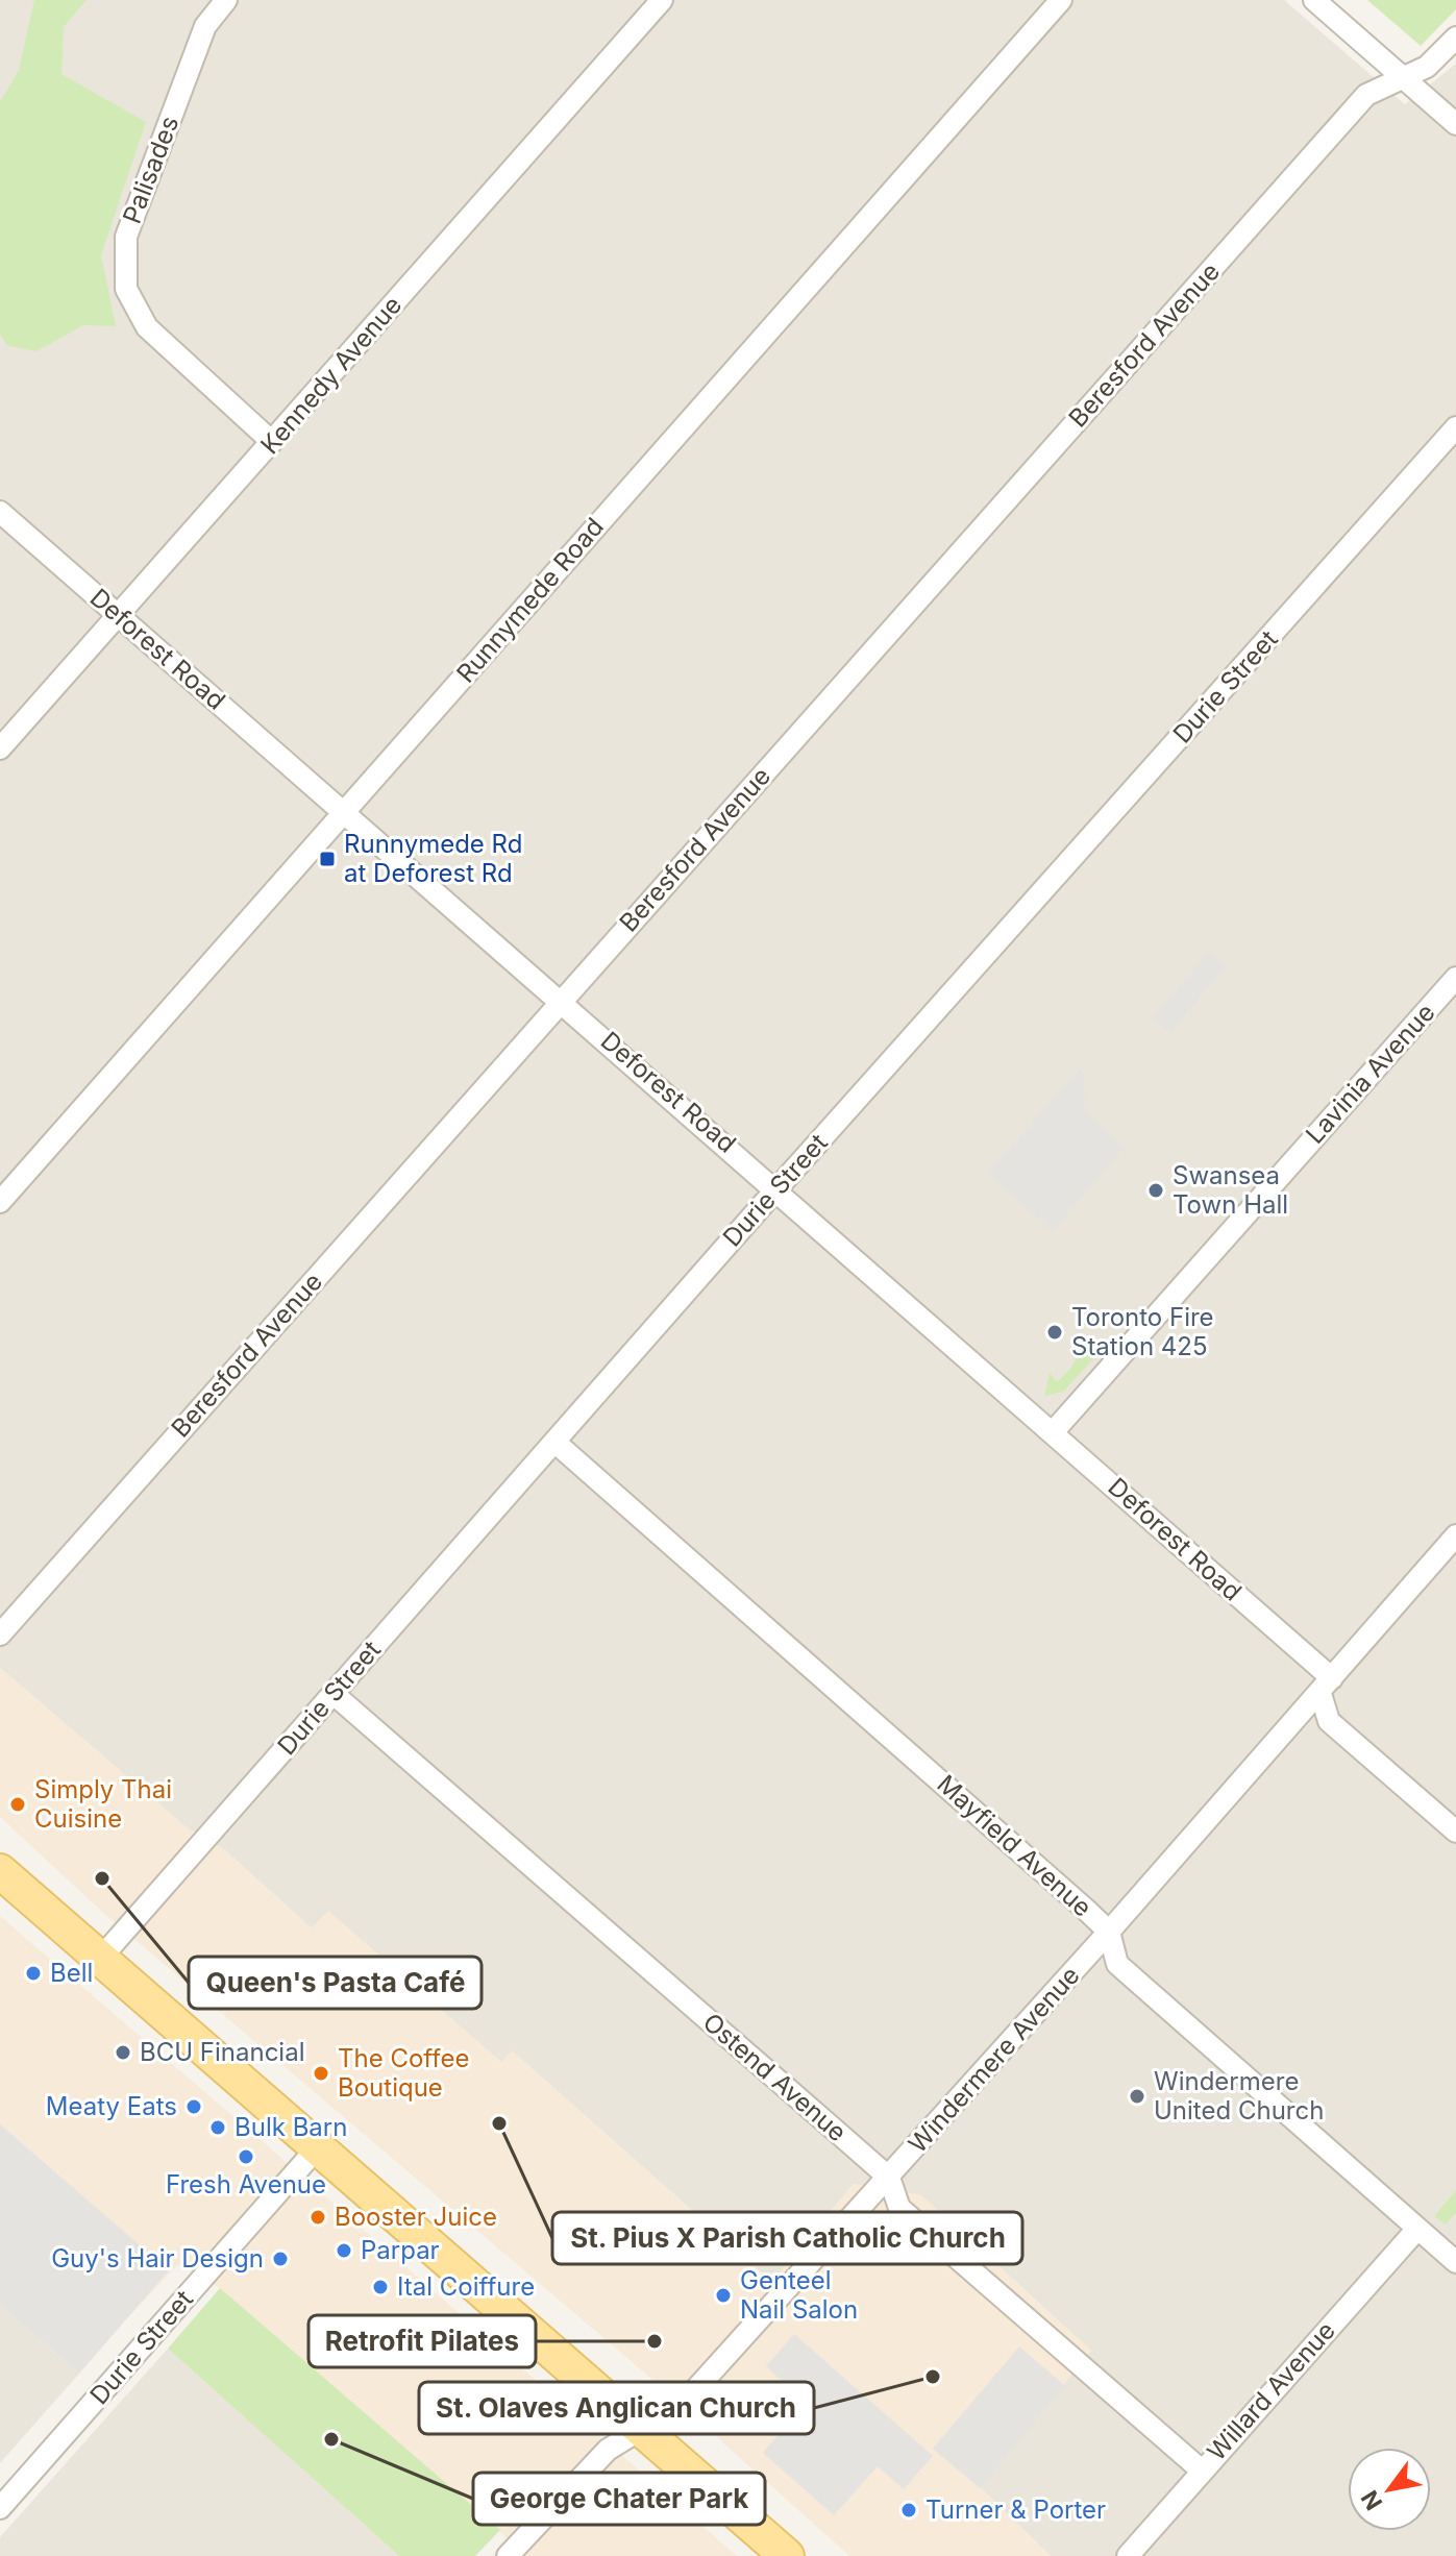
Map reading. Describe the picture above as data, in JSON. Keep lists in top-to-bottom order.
{
  "streets": {
    "street": [
      "Palisades",
      "Beresford Avenue",
      "Kennedy Avenue",
      "Runnymede Road",
      "Deforest Road",
      "Durie Street",
      "Lavinia Avenue",
      "Mayfield Avenue",
      "Windermere Avenue",
      "Ostend Avenue",
      "Willard Avenue"
    ]
  },
  "crossings": [
    ["Palisades", "Kennedy Avenue"],
    ["Beresford Avenue", "Deforest Road"],
    ["Kennedy Avenue", "Deforest Road"],
    ["Runnymede Road", "Deforest Road"],
    ["Deforest Road", "Durie Street"],
    ["Deforest Road", "Lavinia Avenue"],
    ["Deforest Road", "Windermere Avenue"],
    ["Durie Street", "Mayfield Avenue"],
    ["Durie Street", "Ostend Avenue"],
    ["Mayfield Avenue", "Windermere Avenue"],
    ["Mayfield Avenue", "Willard Avenue"],
    ["Windermere Avenue", "Ostend Avenue"],
    ["Ostend Avenue", "Willard Avenue"]
  ],
  "places": {
    "transit": ["Runnymede Rd at Deforest Rd"],
    "other": [
      "Swansea Town Hall",
      "Toronto Fire Station 425",
      "Simply Thai Cuisine",
      "Queen's Pasta Café",
      "Bell",
      "BCU Financial",
      "The Coffee Boutique",
      "Windermere United Church",
      "Meaty Eats",
      "St. Pius X Parish Catholic Church",
      "Bulk Barn",
      "Fresh Avenue",
      "Booster Juice",
      "Parpar",
      "Guy's Hair Design",
      "Ital Coiffure",
      "Genteel Nail Salon",
      "Retrofit Pilates",
      "St. Olaves Anglican Church",
      "George Chater Park",
      "Turner & Porter"
    ]
  },
  "north": "bottom left"
}
